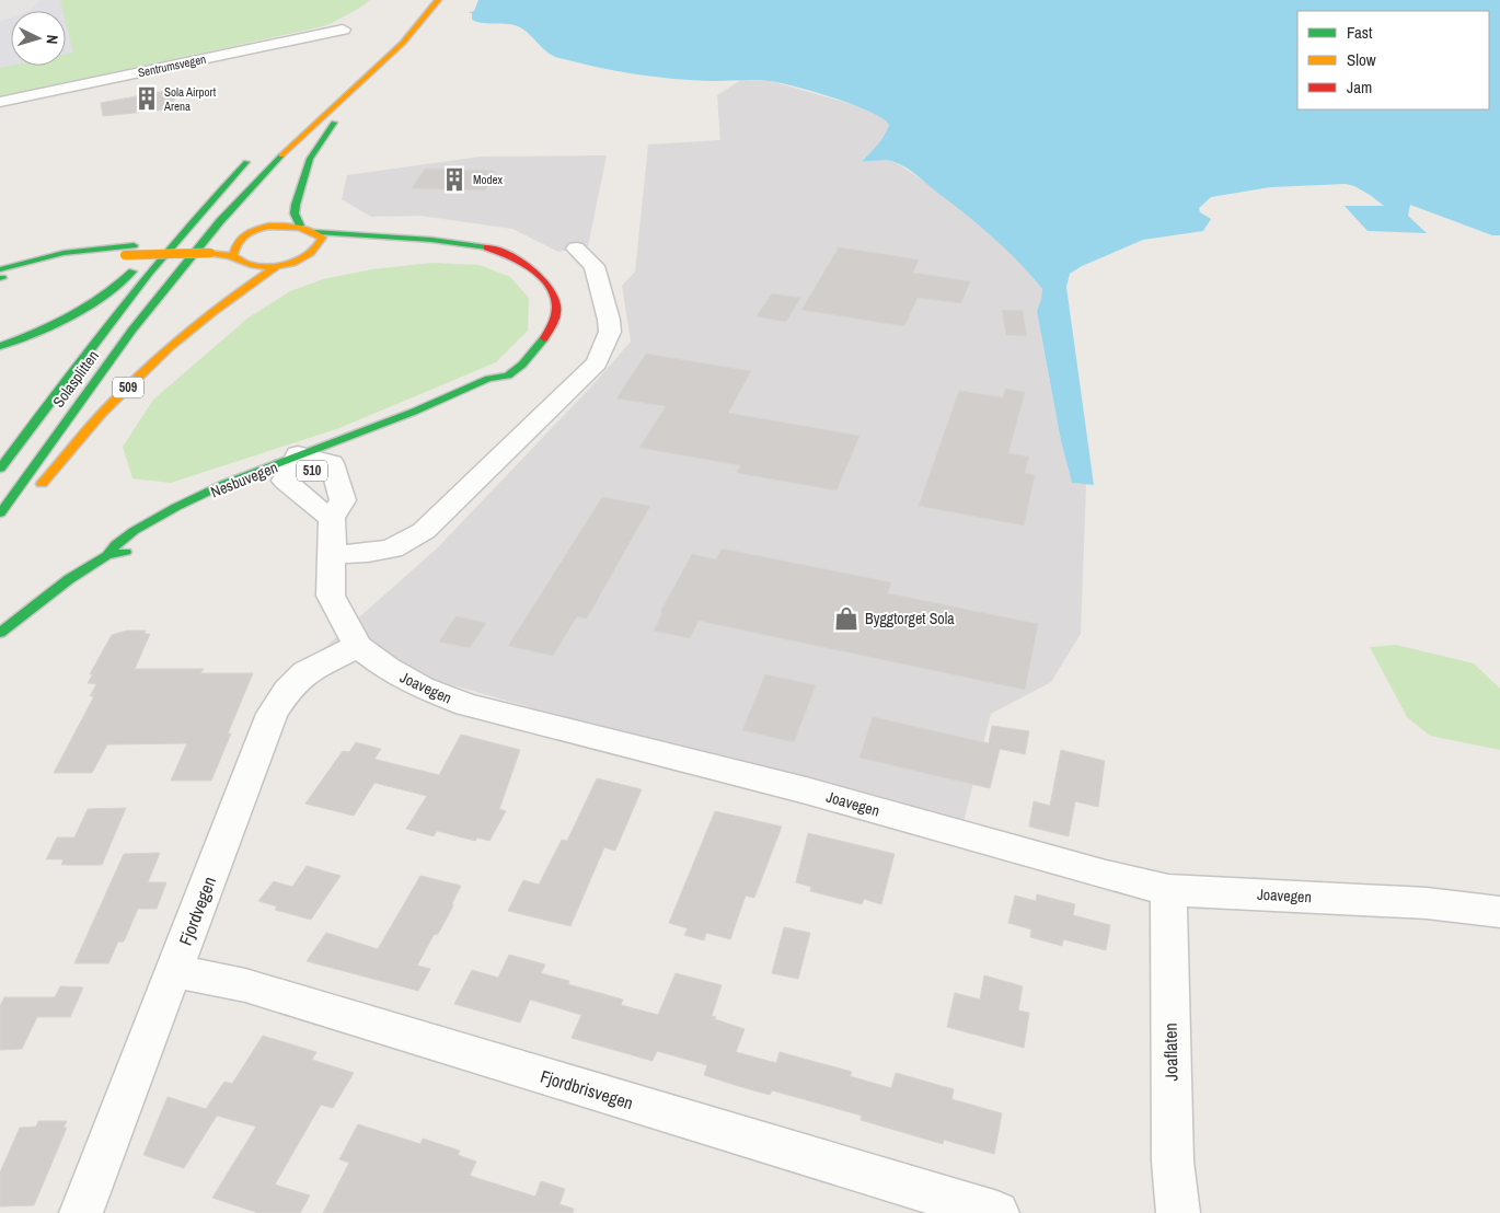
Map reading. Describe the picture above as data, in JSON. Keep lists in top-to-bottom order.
{
  "streets": {
    "main road": ["Solasplitten", "509", "510"],
    "street": [
      "Sentrumsvegen",
      "Joavegen",
      "Fjordvegen",
      "Joaflaten",
      "Fjordbrisvegen"
    ]
  },
  "crossings": [
    ["Solasplitten", "509"],
    ["509", "510"],
    ["510", "Joavegen"],
    ["Joavegen", "Fjordvegen"],
    ["Joavegen", "Joaflaten"],
    ["Fjordvegen", "Fjordbrisvegen"]
  ],
  "places": {
    "building": ["Sola Airport Arena", "Modex"],
    "shop": ["Byggtorget Sola"]
  },
  "legend": ["Fast", "Slow", "Jam"],
  "north": "right"
}
